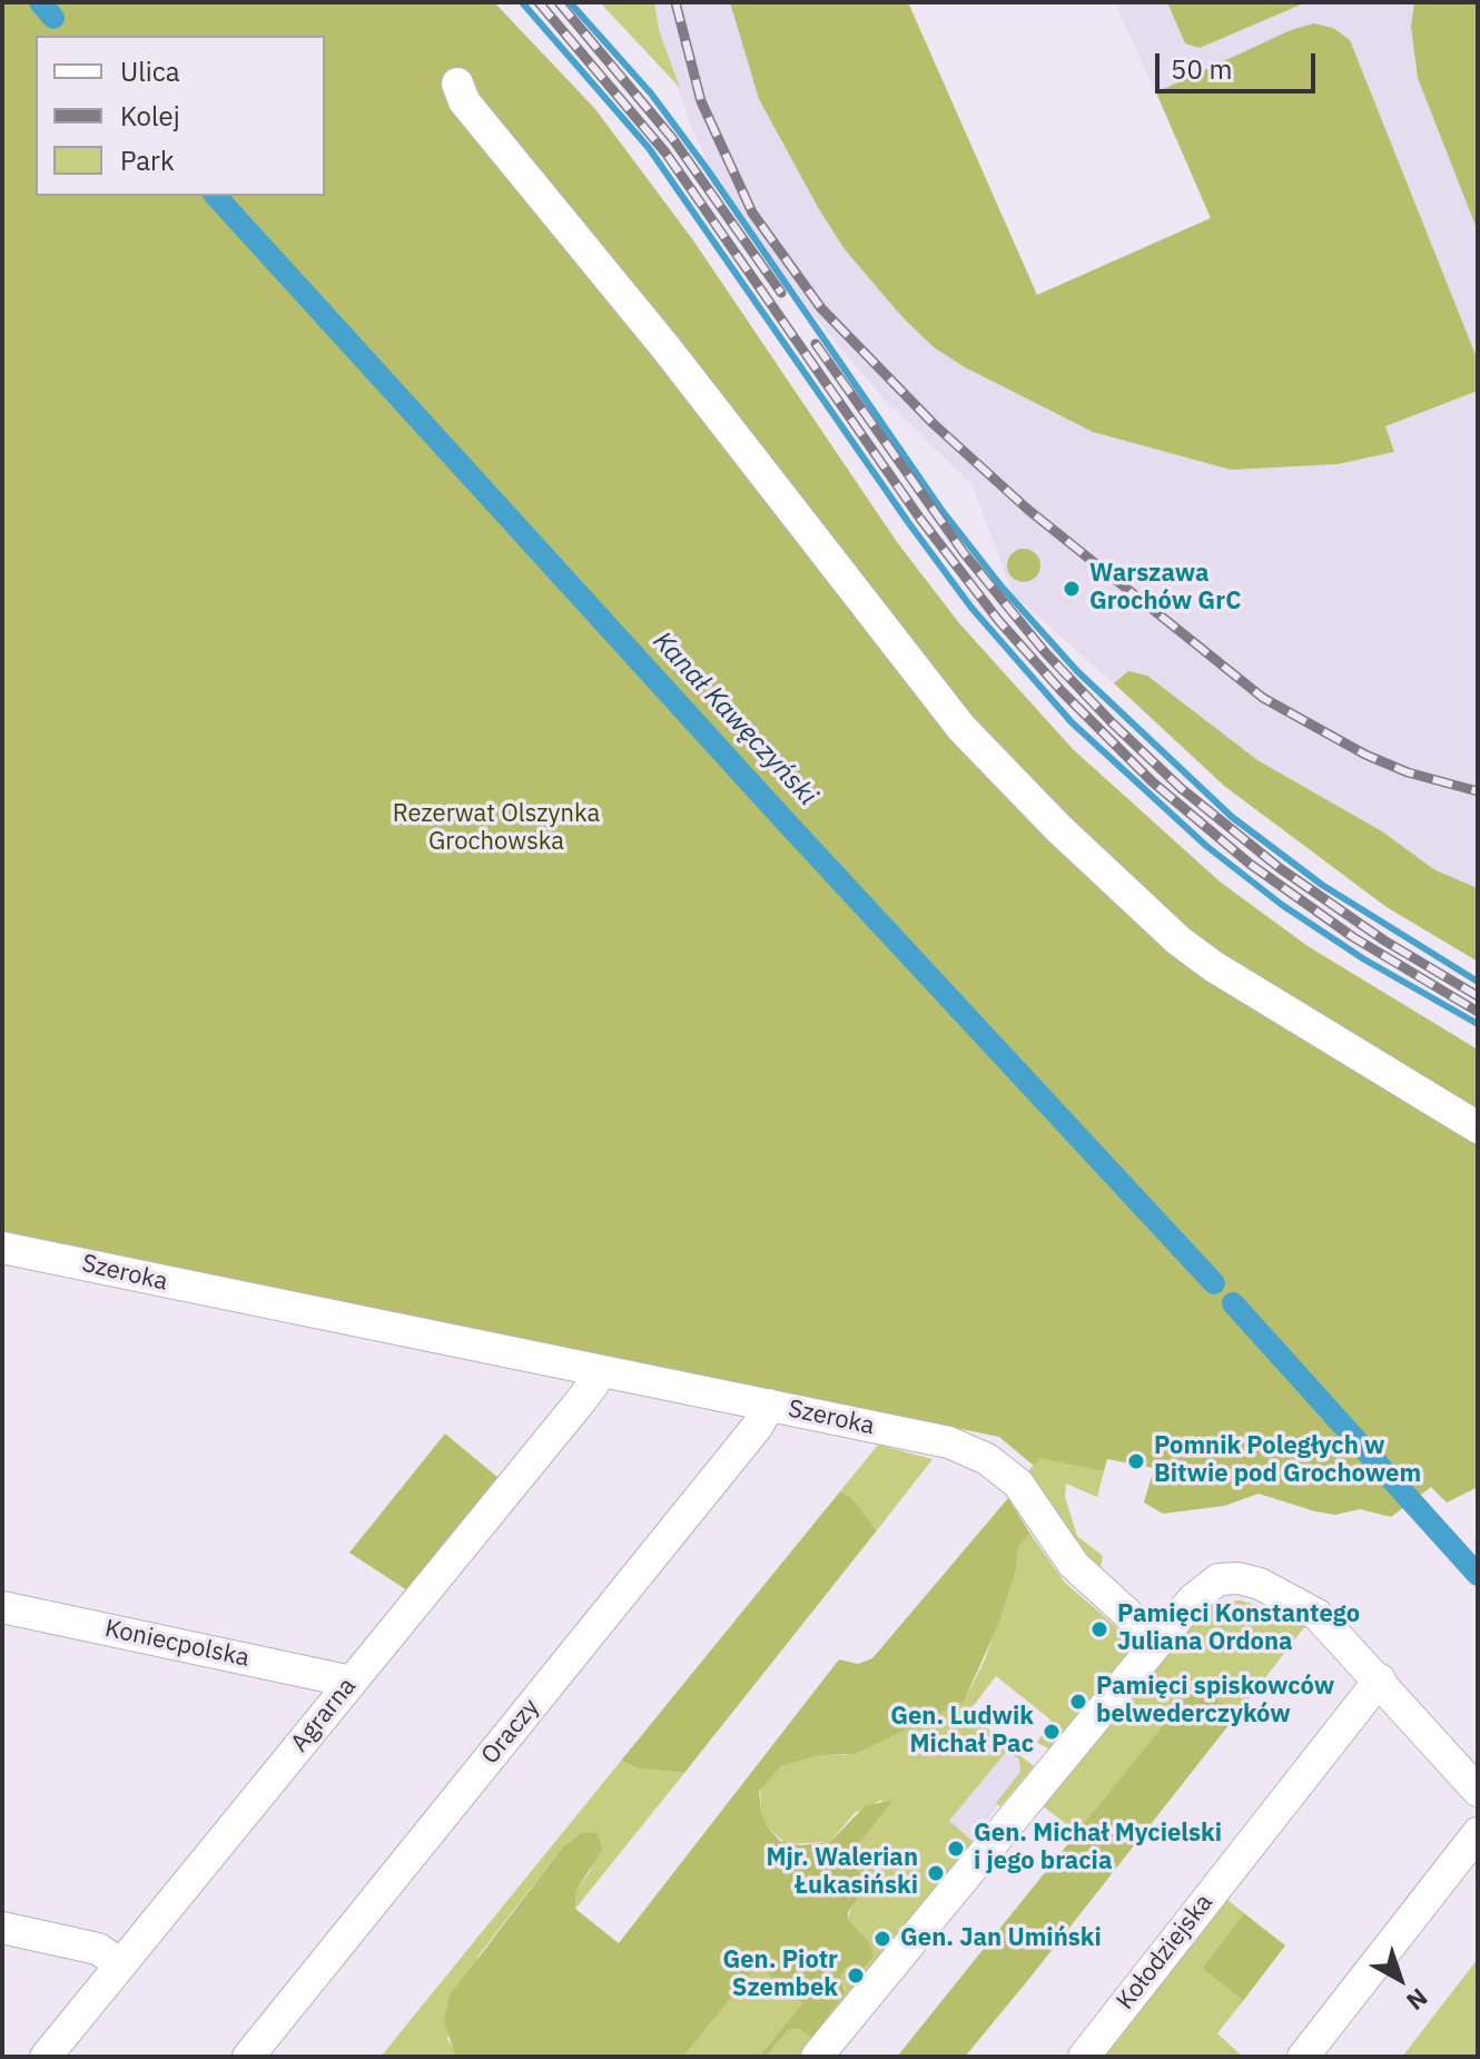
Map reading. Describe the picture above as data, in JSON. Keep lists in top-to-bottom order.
{
  "streets": {
    "street": [
      "Szeroka",
      "Koniecpolska",
      "Agrarna",
      "Oraczy",
      "Kołodziejska"
    ]
  },
  "crossings": [
    ["Szeroka", "Agrarna"],
    ["Szeroka", "Oraczy"],
    ["Koniecpolska", "Agrarna"]
  ],
  "water": ["Kanał Kawęczyński"],
  "parks": ["Rezerwat Olszynka Grochowska"],
  "places": [
    "Warszawa Grochów GrC",
    "Pomnik Poległych w Bitwie pod Grochowem",
    "Pamięci Konstantego Juliana Ordona",
    "Pamięci spiskowców belwederczyków",
    "Gen. Ludwik Michał Pac",
    "Gen. Michał Mycielski i jego bracia",
    "Mjr. Walerian Łukasiński",
    "Gen. Jan Umiński",
    "Gen. Piotr Szembek"
  ],
  "legend": ["Ulica", "Kolej", "Park"],
  "scale_bar": "50 m",
  "north": "bottom right"
}
